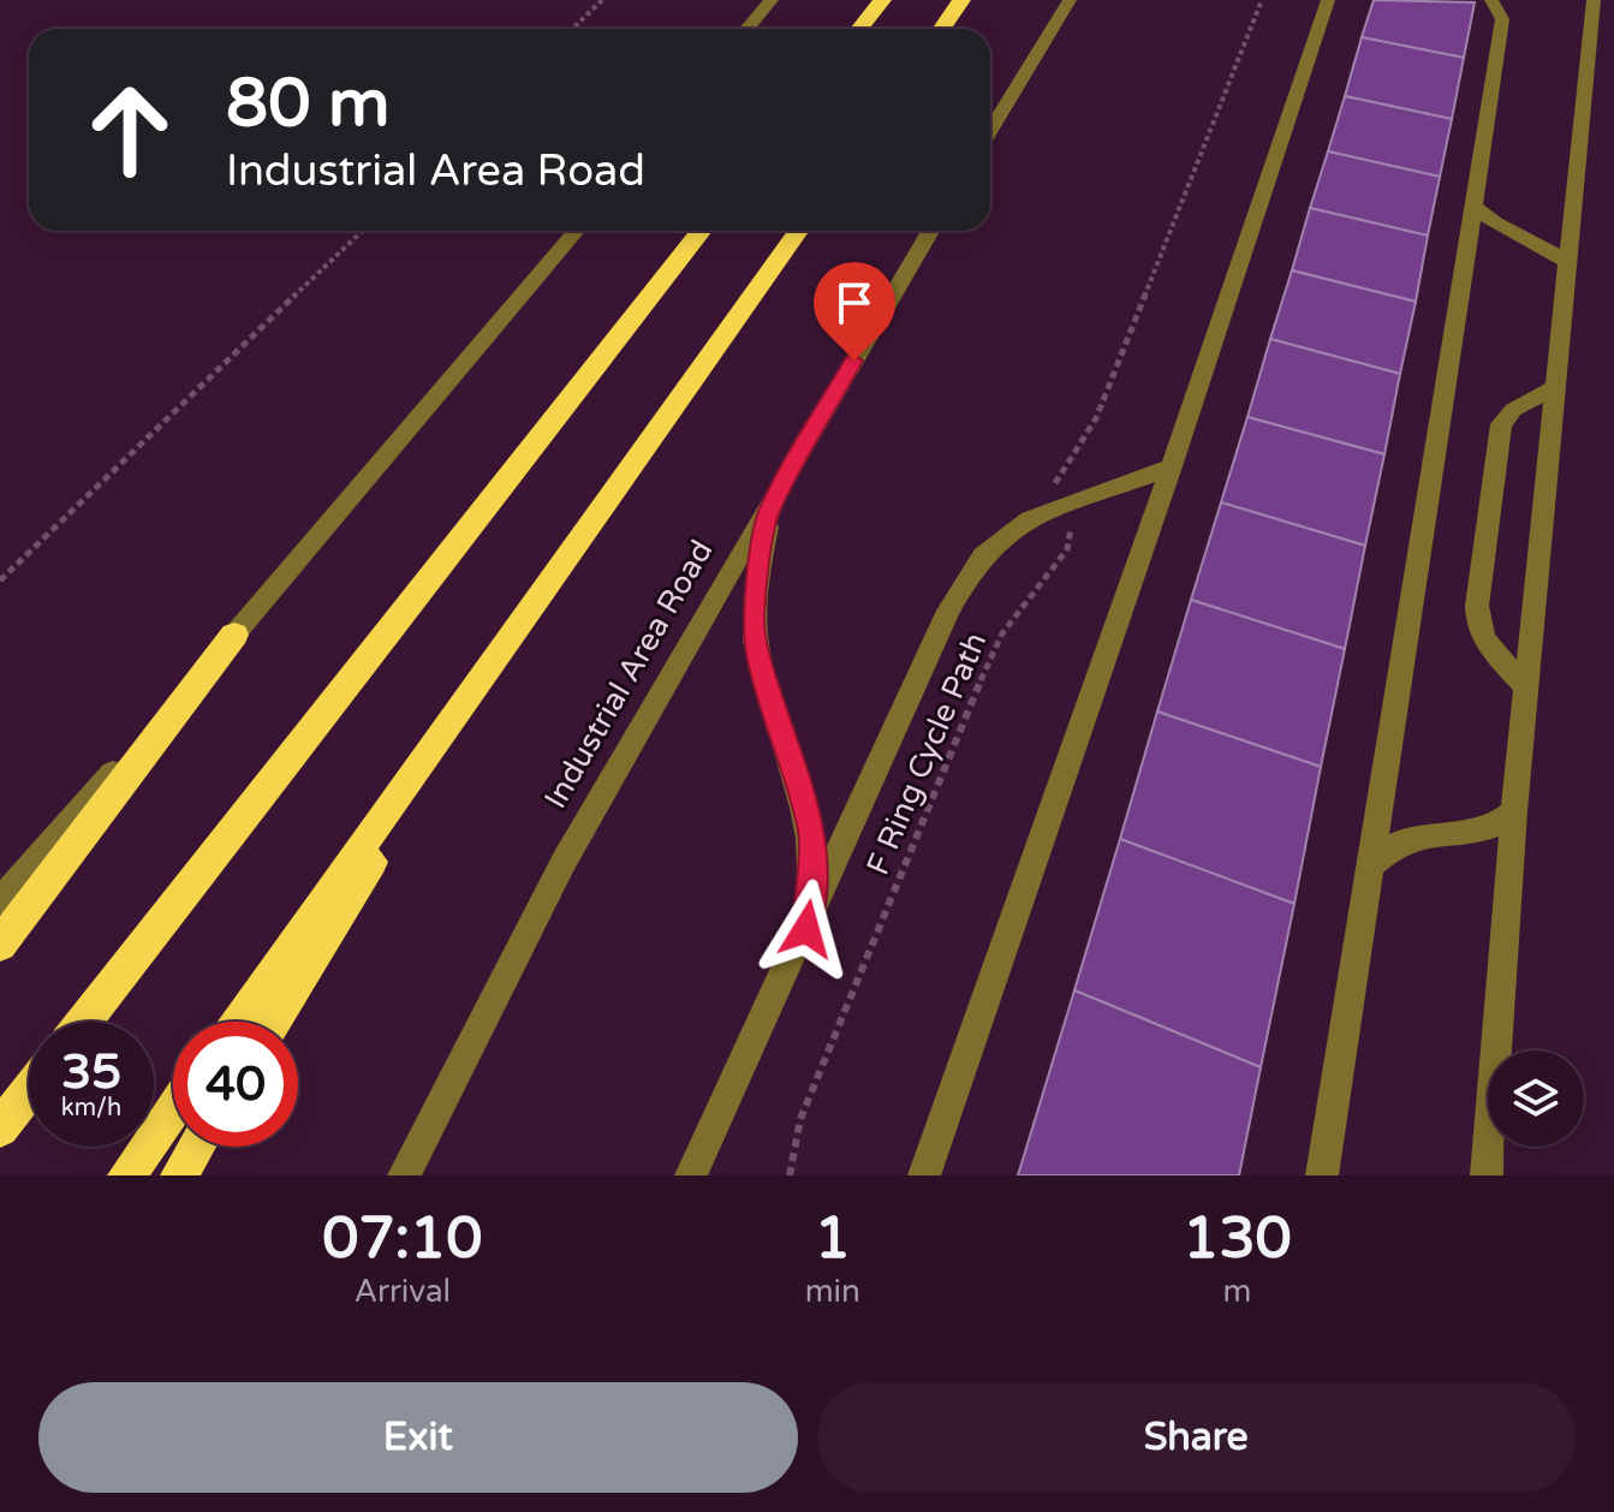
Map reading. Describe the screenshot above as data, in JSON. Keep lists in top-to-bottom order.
{
  "streets": {
    "street": ["Industrial Area Road"],
    "path": ["F Ring Cycle Path"]
  },
  "page": {
    "turn": ["80 m", "Industrial Area Road"],
    "speed": "35 km/h",
    "limit": "40",
    "eta": [
      "07:10",
      "Arrival",
      "1",
      "min",
      "130",
      "m"
    ],
    "buttons": ["Exit", "Share"]
  }
}
